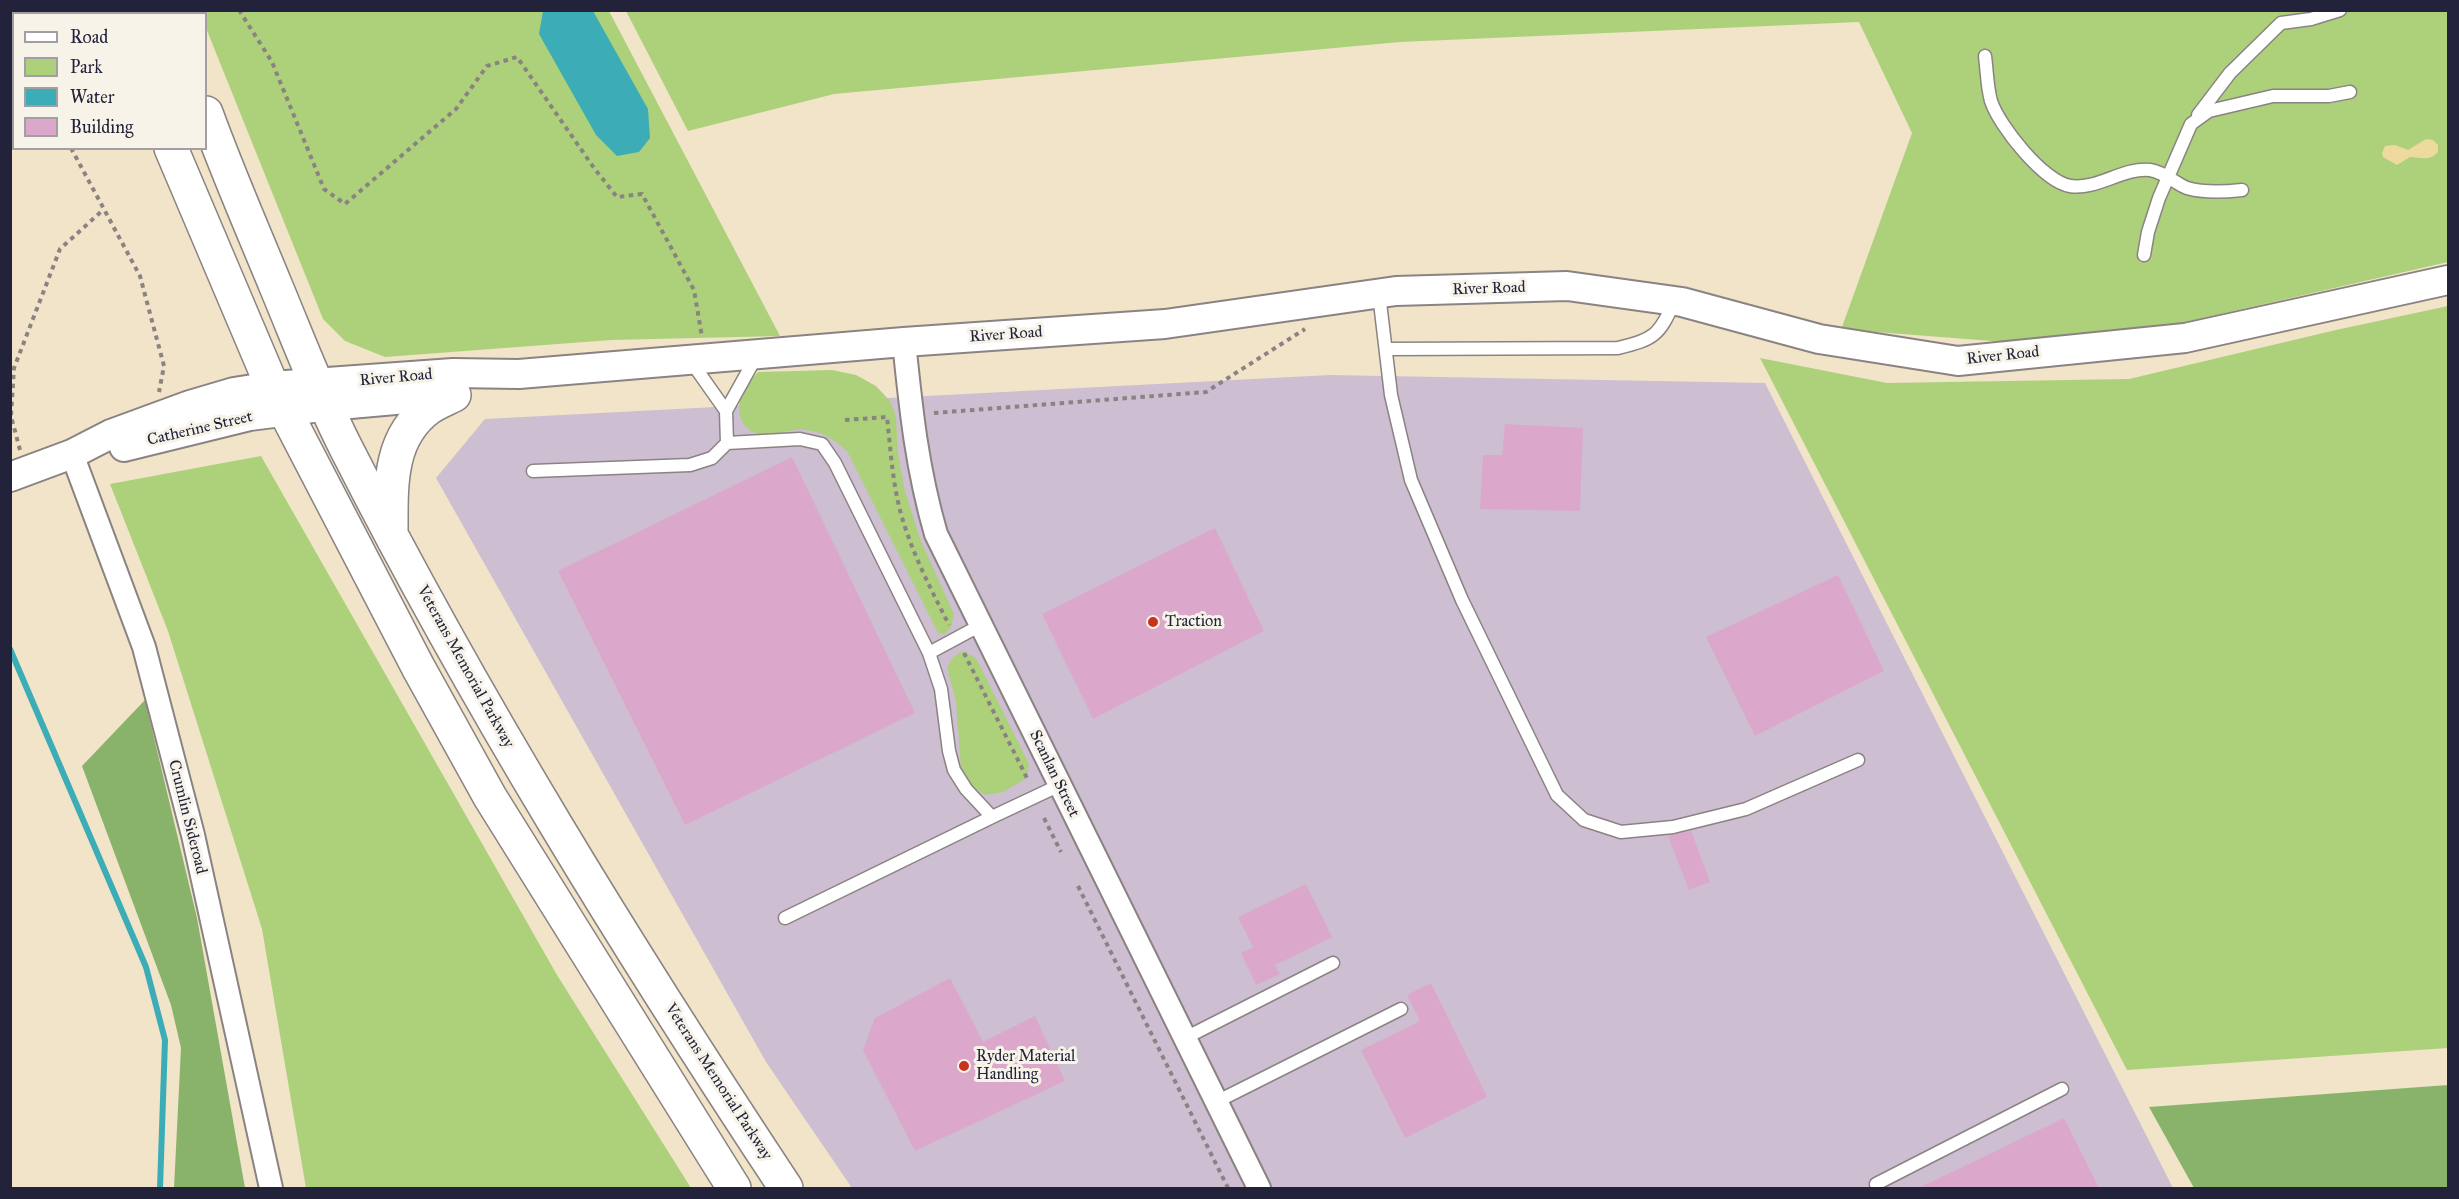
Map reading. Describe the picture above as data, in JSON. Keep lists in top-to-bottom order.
{
  "streets": {
    "highway": ["Veterans Memorial Parkway"],
    "street": [
      "River Road",
      "Catherine Street",
      "Scanlan Street",
      "Crumlin Sideroad"
    ]
  },
  "crossings": [
    ["River Road", "Catherine Street"],
    ["River Road", "Veterans Memorial Parkway"],
    ["River Road", "Scanlan Street"],
    ["Catherine Street", "Crumlin Sideroad"]
  ],
  "places": ["Traction", "Ryder Material Handling"],
  "legend": [
    "Road",
    "Park",
    "Water",
    "Building"
  ]
}
